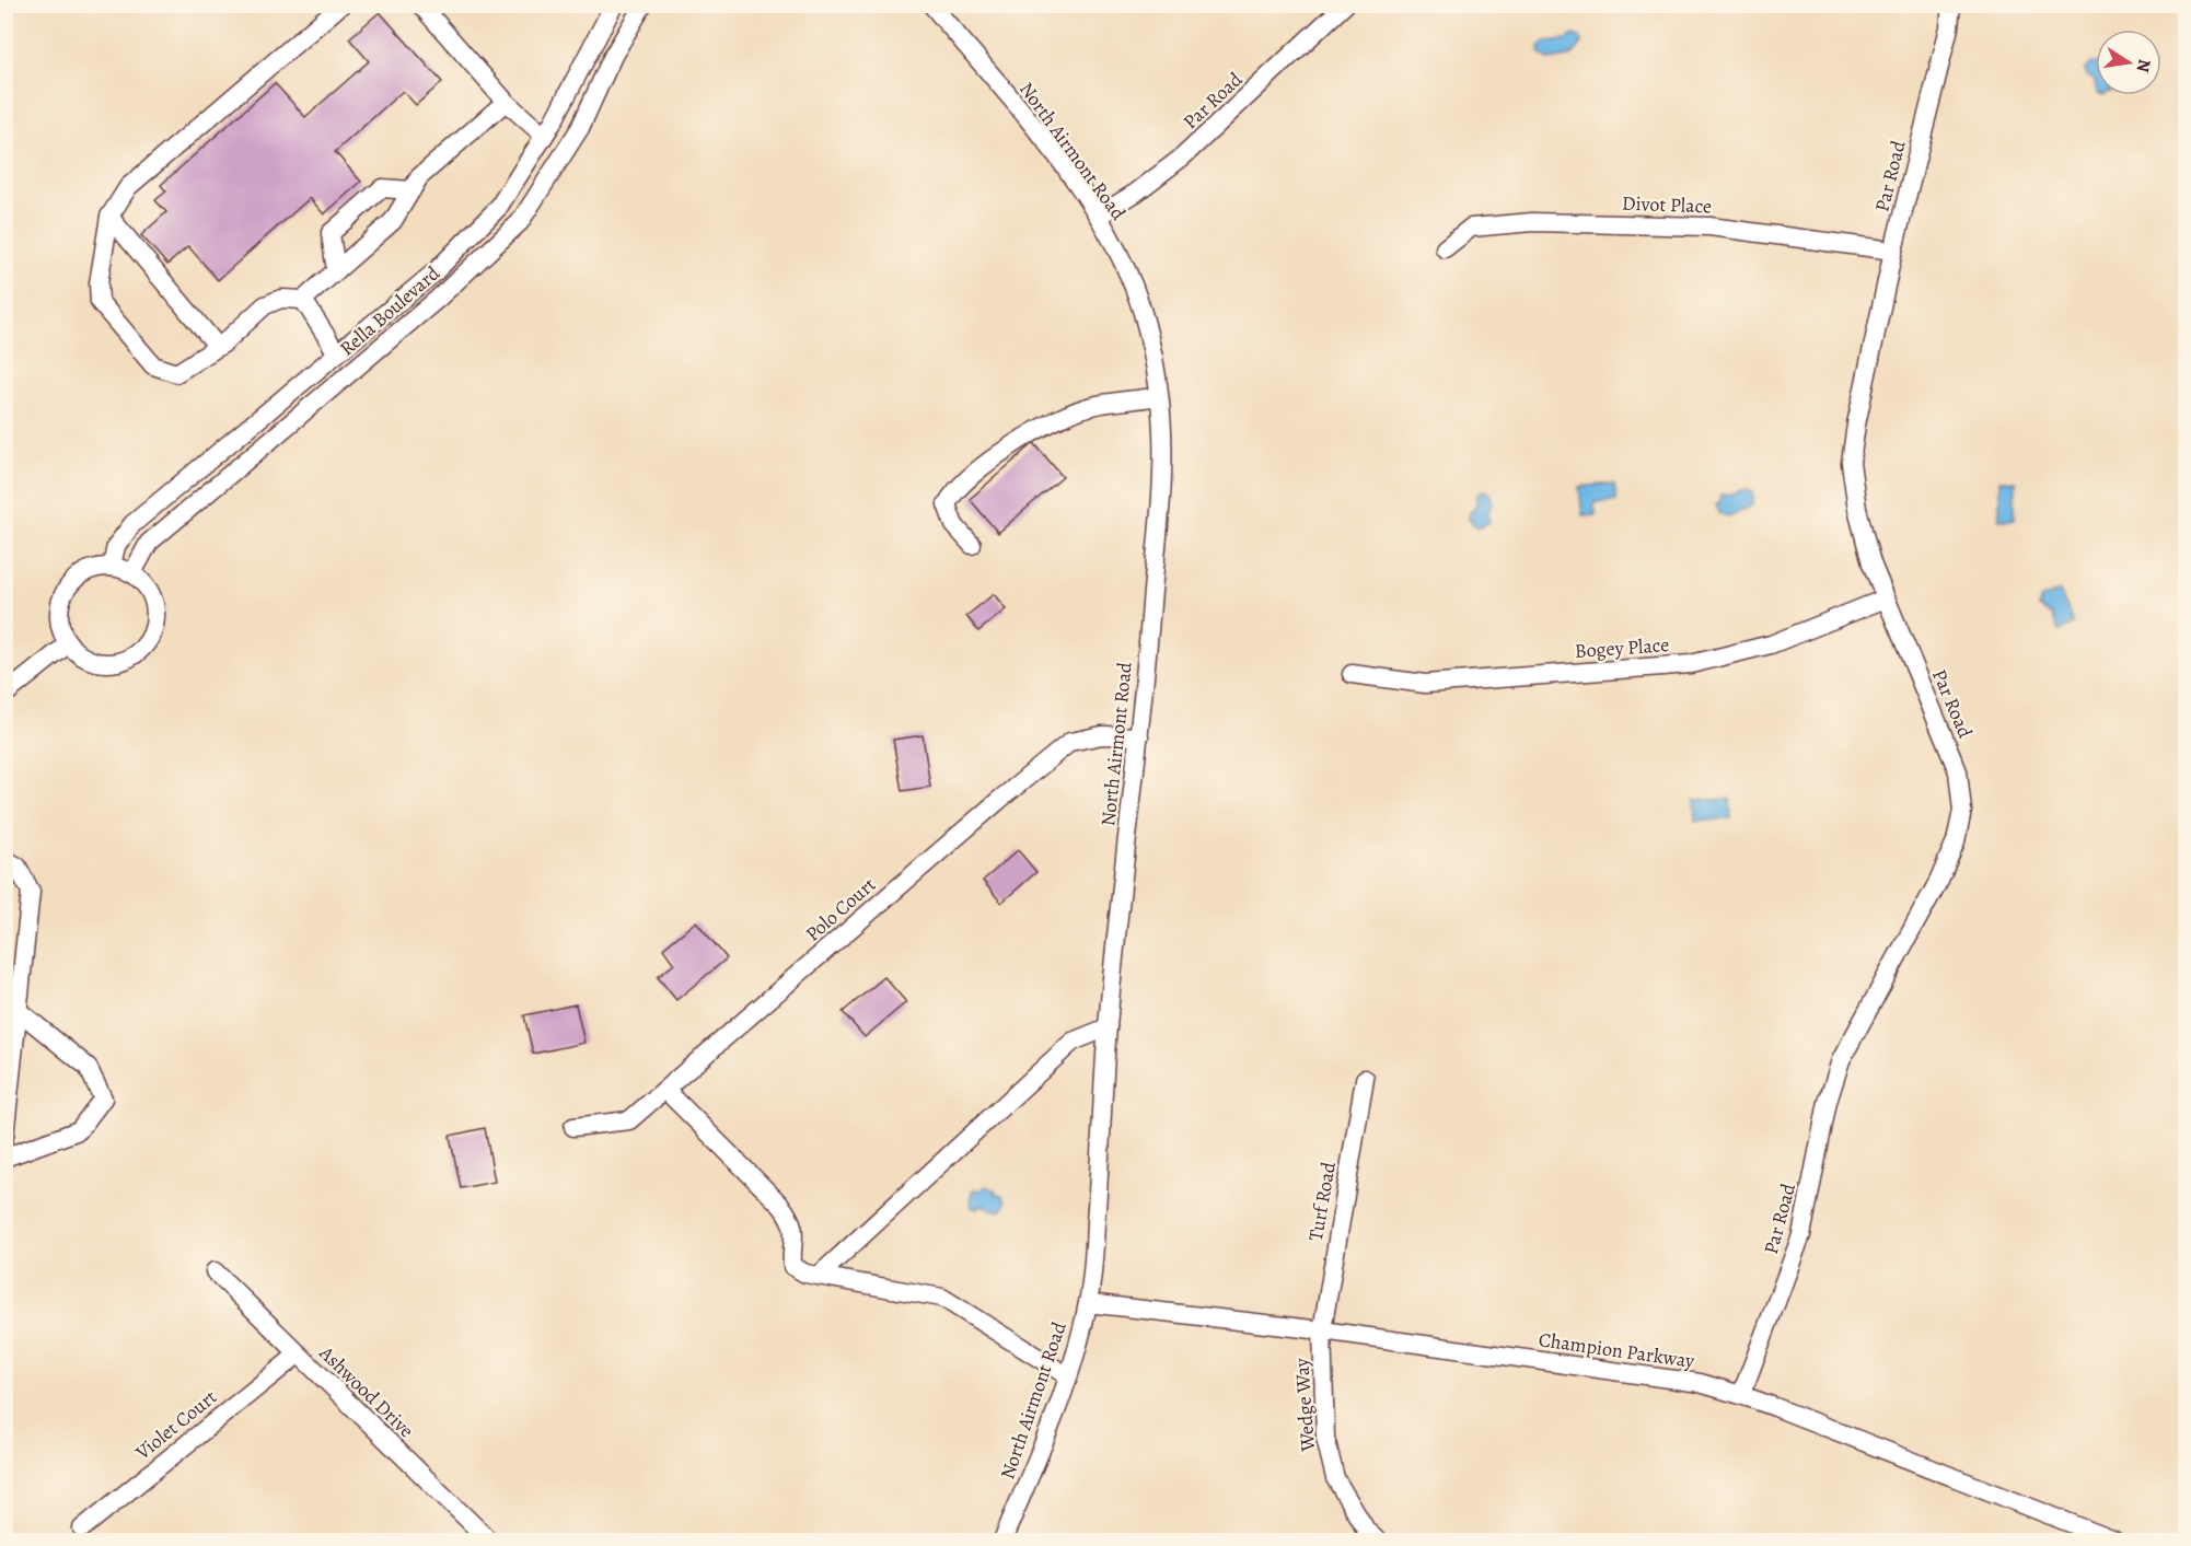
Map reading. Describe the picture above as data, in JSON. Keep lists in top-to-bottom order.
{
  "streets": {
    "street": [
      "Par Road",
      "North Airmont Road",
      "Divot Place",
      "Rella Boulevard",
      "Bogey Place",
      "Polo Court",
      "Turf Road",
      "Champion Parkway",
      "Ashwood Drive",
      "Wedge Way",
      "Violet Court"
    ]
  },
  "crossings": [
    ["Par Road", "North Airmont Road"],
    ["Par Road", "Divot Place"],
    ["Par Road", "Bogey Place"],
    ["Par Road", "Champion Parkway"],
    ["North Airmont Road", "Polo Court"],
    ["North Airmont Road", "Champion Parkway"],
    ["Turf Road", "Champion Parkway"],
    ["Turf Road", "Wedge Way"],
    ["Champion Parkway", "Wedge Way"],
    ["Ashwood Drive", "Violet Court"]
  ],
  "north": "right"
}
